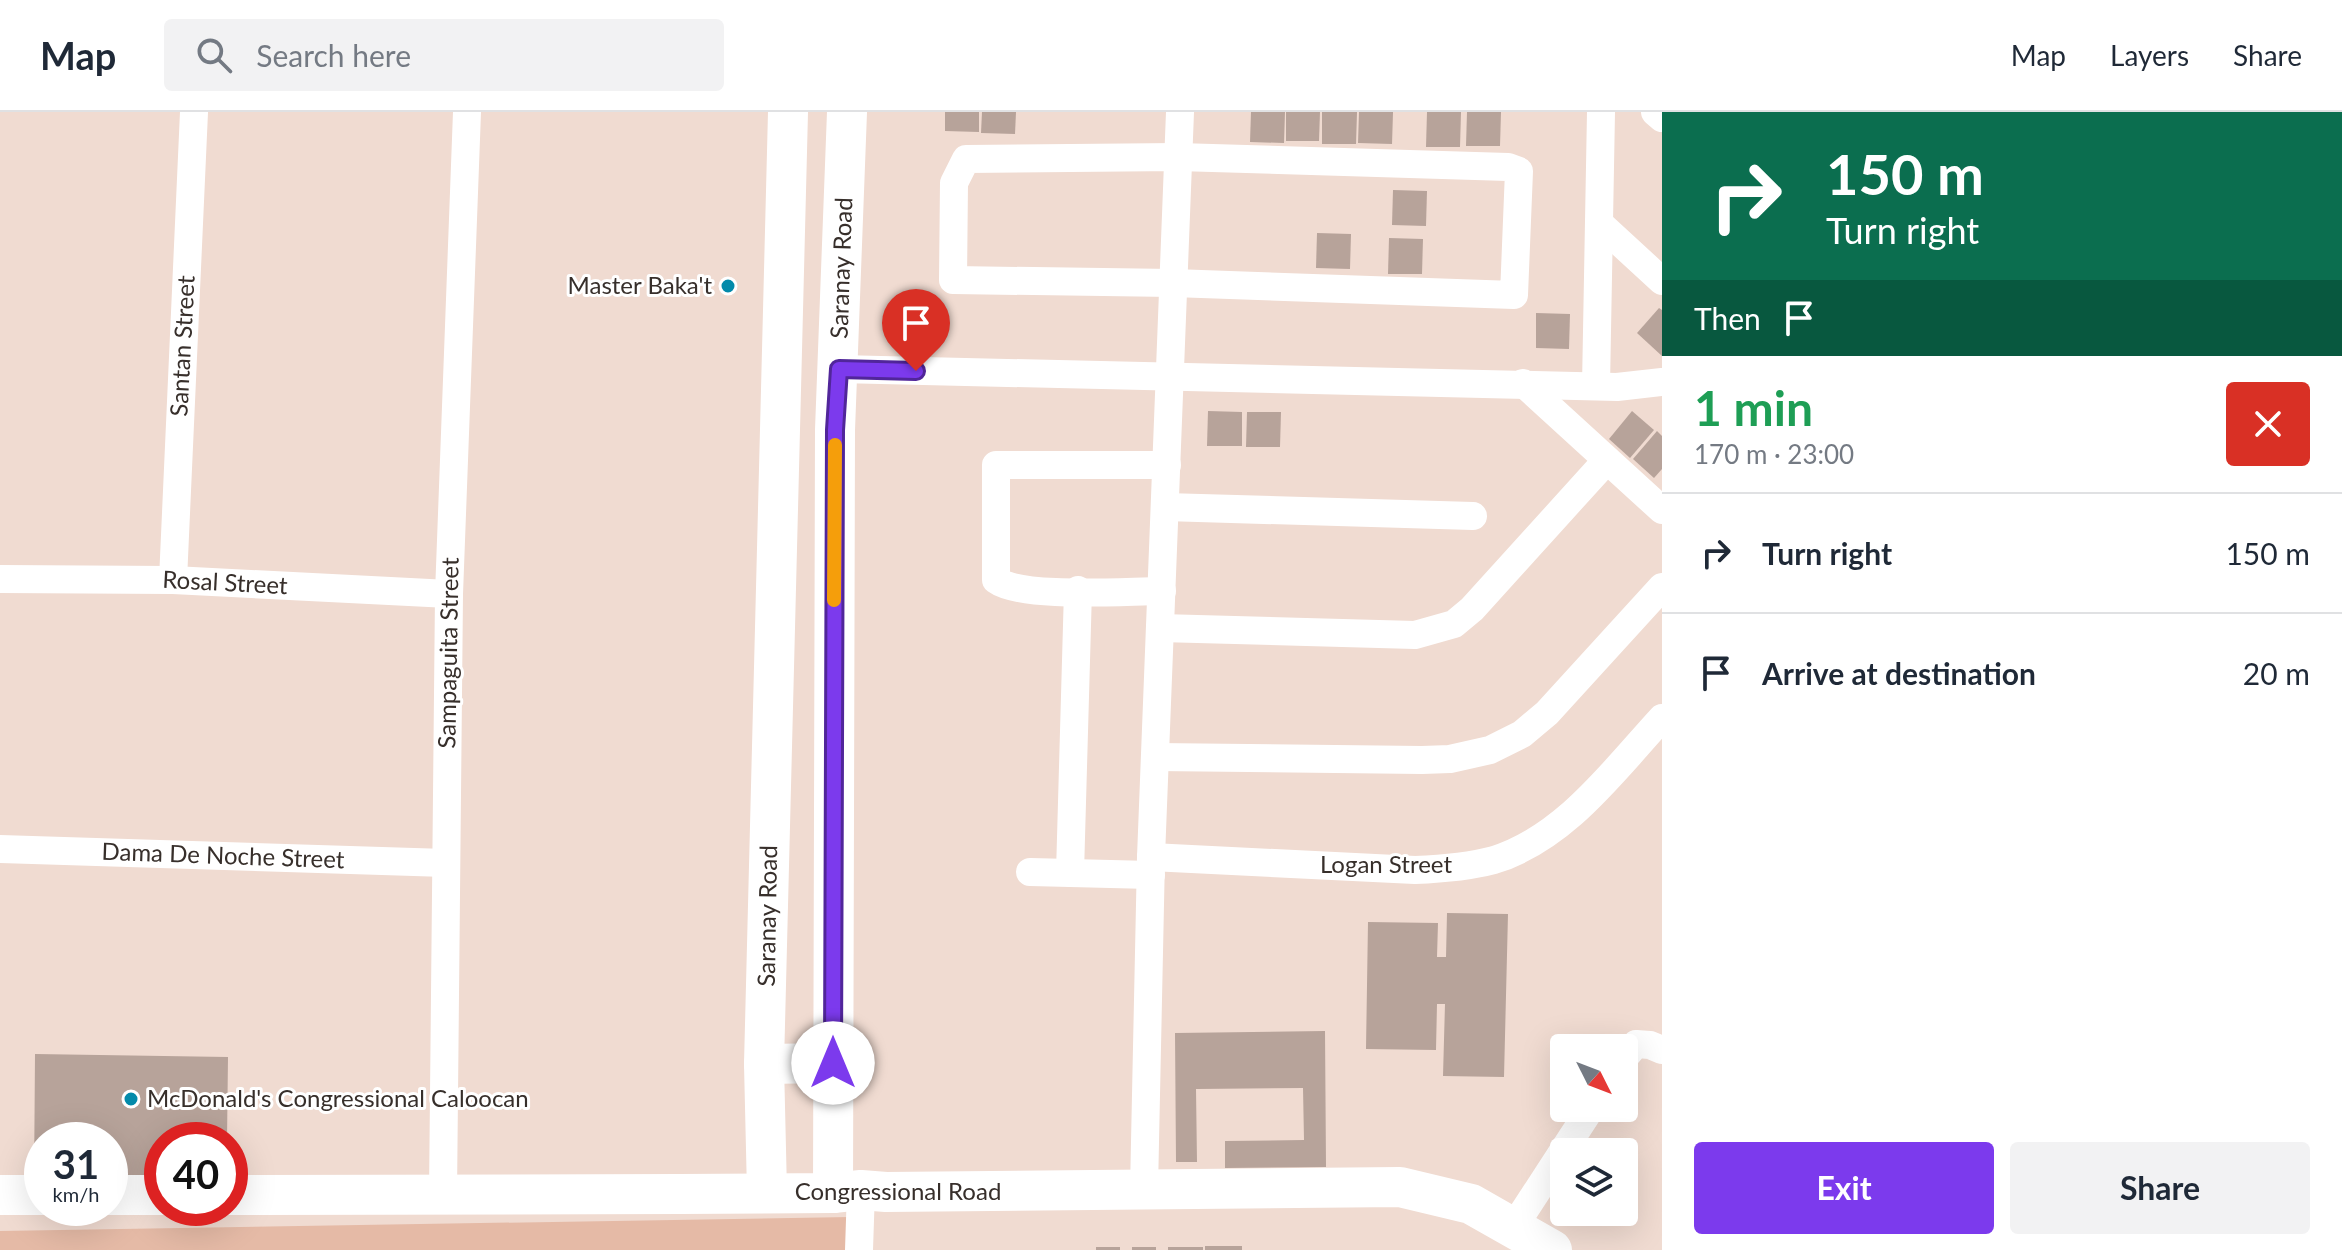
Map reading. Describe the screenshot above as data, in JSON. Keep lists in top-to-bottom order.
{
  "streets": {
    "street": [
      "Saranay Road",
      "Santan Street",
      "Rosal Street",
      "Sampaguita Street",
      "Dama De Noche Street",
      "Logan Street",
      "Congressional Road"
    ]
  },
  "crossings": [
    ["Saranay Road", "Congressional Road"],
    ["Santan Street", "Rosal Street"],
    ["Rosal Street", "Sampaguita Street"],
    ["Sampaguita Street", "Dama De Noche Street"],
    ["Sampaguita Street", "Congressional Road"]
  ],
  "places": ["Master Baka't", "McDonald's Congressional Caloocan"],
  "north": "bottom right",
  "page": {
    "header": "Map",
    "search": "Search here",
    "nav": ["Map", "Layers", "Share"],
    "turn": ["150 m", "Turn right"],
    "then": "Then",
    "heading": ["1 min", "170 m · 23:00"],
    "list": [
      {
        "name": "Turn right",
        "value": "150 m"
      },
      {
        "name": "Arrive at destination",
        "value": "20 m"
      }
    ],
    "speed": "31 km/h",
    "limit": "40",
    "buttons": ["Exit", "Share"]
  }
}
